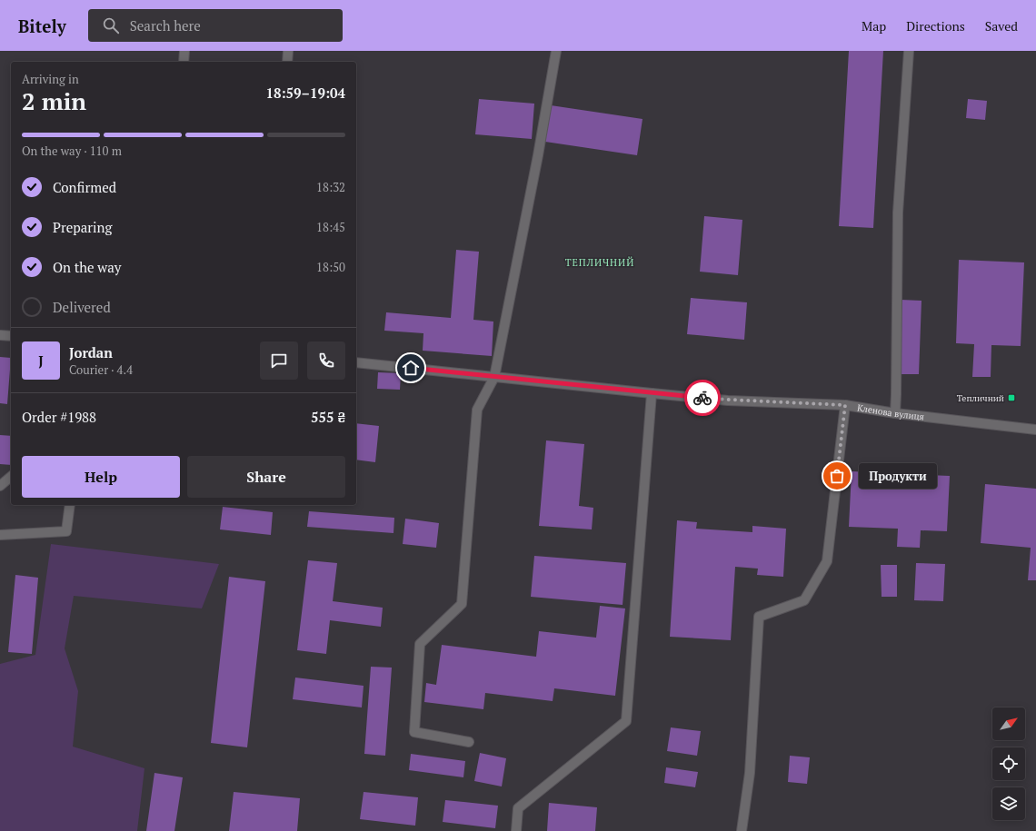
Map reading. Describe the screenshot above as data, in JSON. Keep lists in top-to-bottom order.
{
  "streets": {
    "street": ["Кленова вулиця"]
  },
  "districts": ["ТЕПЛИЧНИЙ"],
  "places": {
    "transit": ["Тепличний"],
    "other": ["Продукти"]
  },
  "north": "top right",
  "page": {
    "header": "Bitely",
    "search": "Search here",
    "nav": ["Map", "Directions", "Saved"],
    "heading": ["2 min", "Arriving in", "18:59–19:04"],
    "panel": [
      "Jordan",
      "Courier · 4.4",
      "Order #1988",
      "555 ₴"
    ],
    "bar": "On the way · 110 m",
    "list": [
      ["Confirmed", "18:32"],
      ["Preparing", "18:45"],
      ["On the way", "18:50"],
      "Delivered"
    ],
    "round": "J",
    "buttons": ["Help", "Share"],
    "bubble": "Продукти"
  }
}
